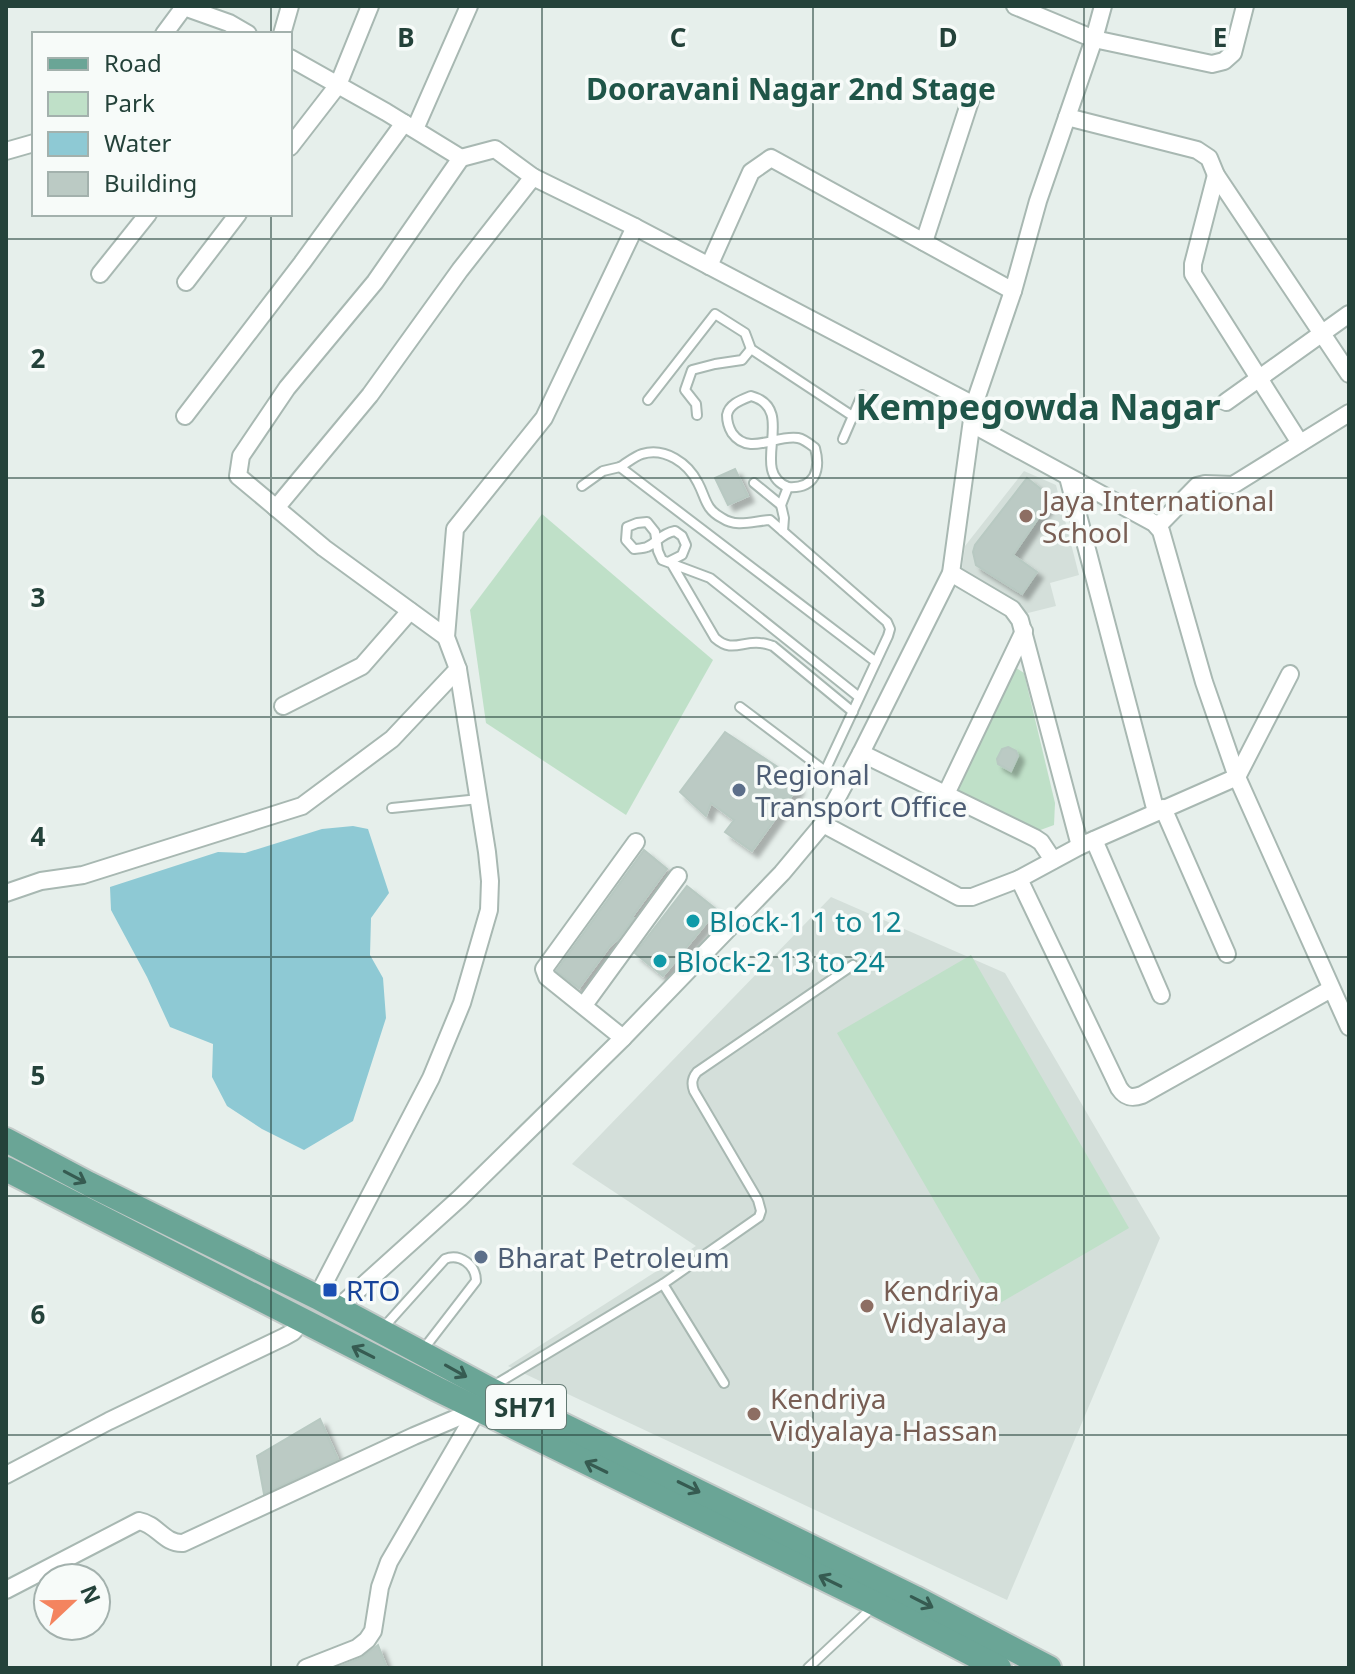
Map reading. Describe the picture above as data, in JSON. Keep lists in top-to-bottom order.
{
  "streets": {
    "main road": ["SH71"]
  },
  "districts": ["Dooravani Nagar 2nd Stage", "Kempegowda Nagar"],
  "places": {
    "other": [
      "Jaya International School",
      "Regional Transport Office",
      "Block-1 1 to 12",
      "Block-2 13 to 24",
      "Bharat Petroleum",
      "Kendriya Vidyalaya",
      "Kendriya Vidyalaya Hassan"
    ],
    "transit": ["RTO"]
  },
  "legend": [
    "Road",
    "Park",
    "Water",
    "Building"
  ],
  "north": "right",
  "grid": {
    "columns": [
      "B",
      "C",
      "D",
      "E"
    ],
    "rows": [
      "2",
      "3",
      "4",
      "5",
      "6"
    ]
  }
}
